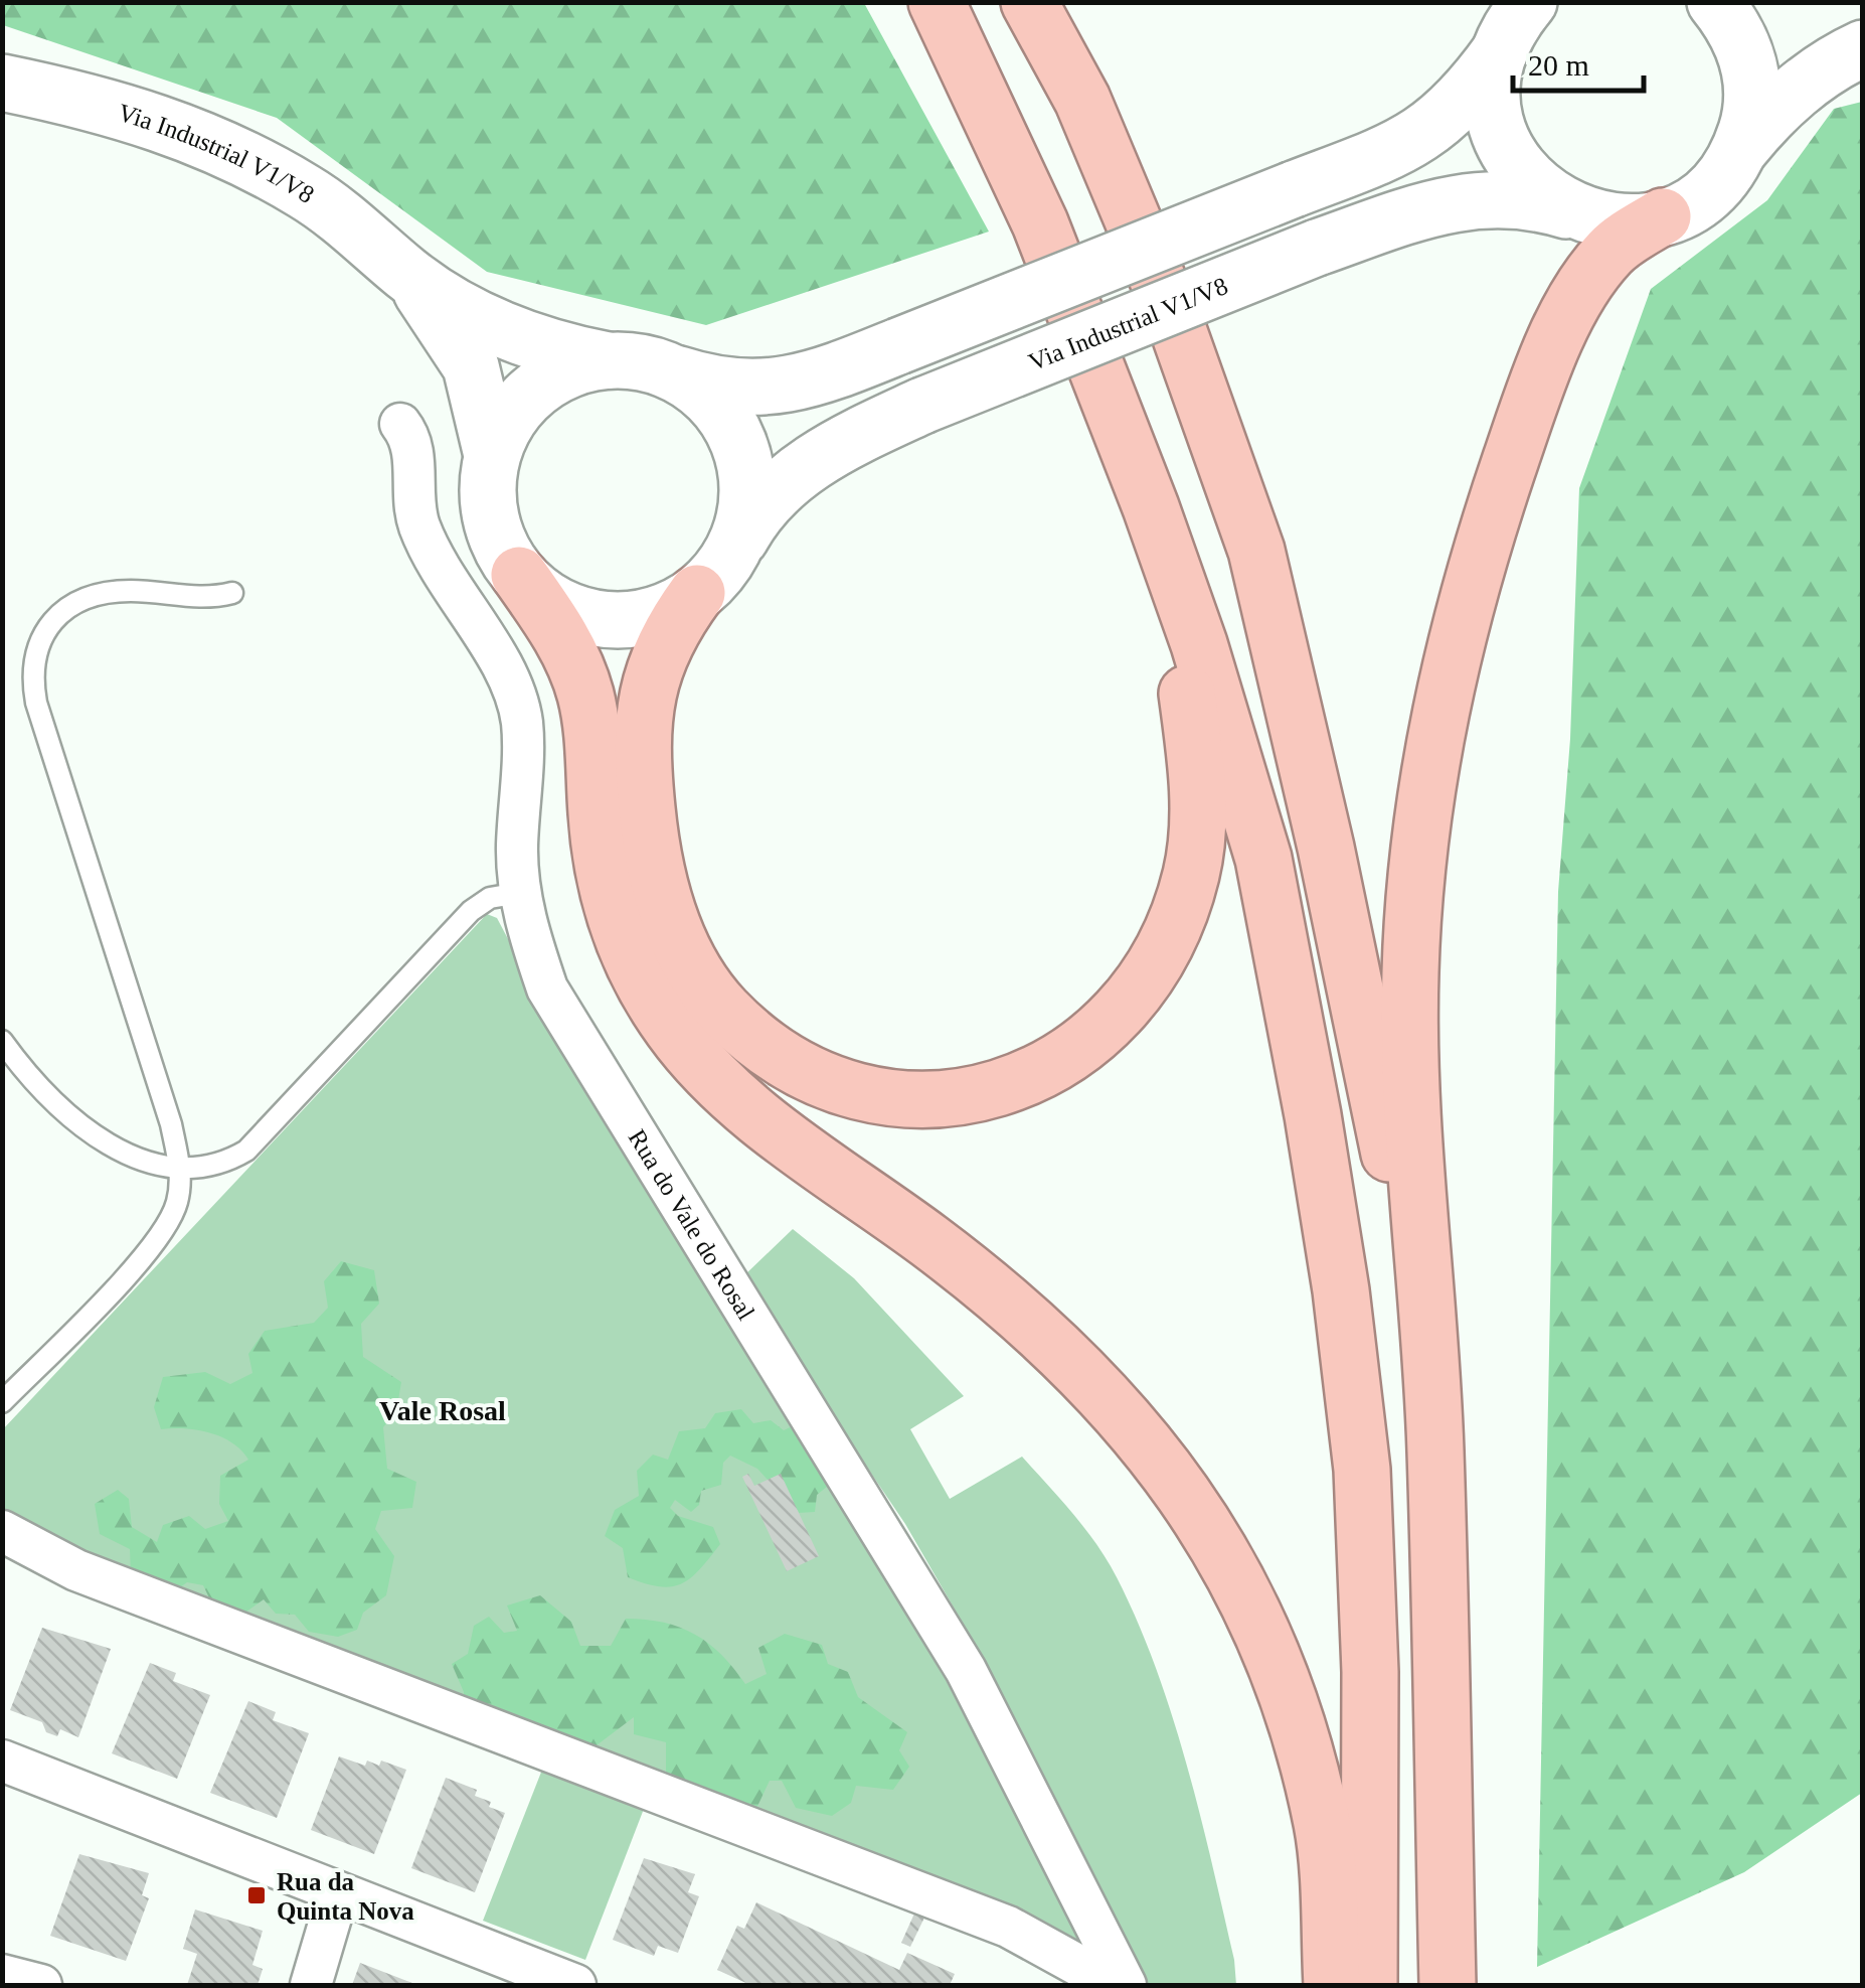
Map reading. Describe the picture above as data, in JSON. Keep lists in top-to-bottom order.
{
  "streets": {
    "main road": ["Via Industrial V1/V8"],
    "street": ["Rua do Vale do Rosal"]
  },
  "districts": ["Vale Rosal"],
  "places": {
    "transit": ["Rua da Quinta Nova"]
  },
  "scale_bar": "20 m"
}
